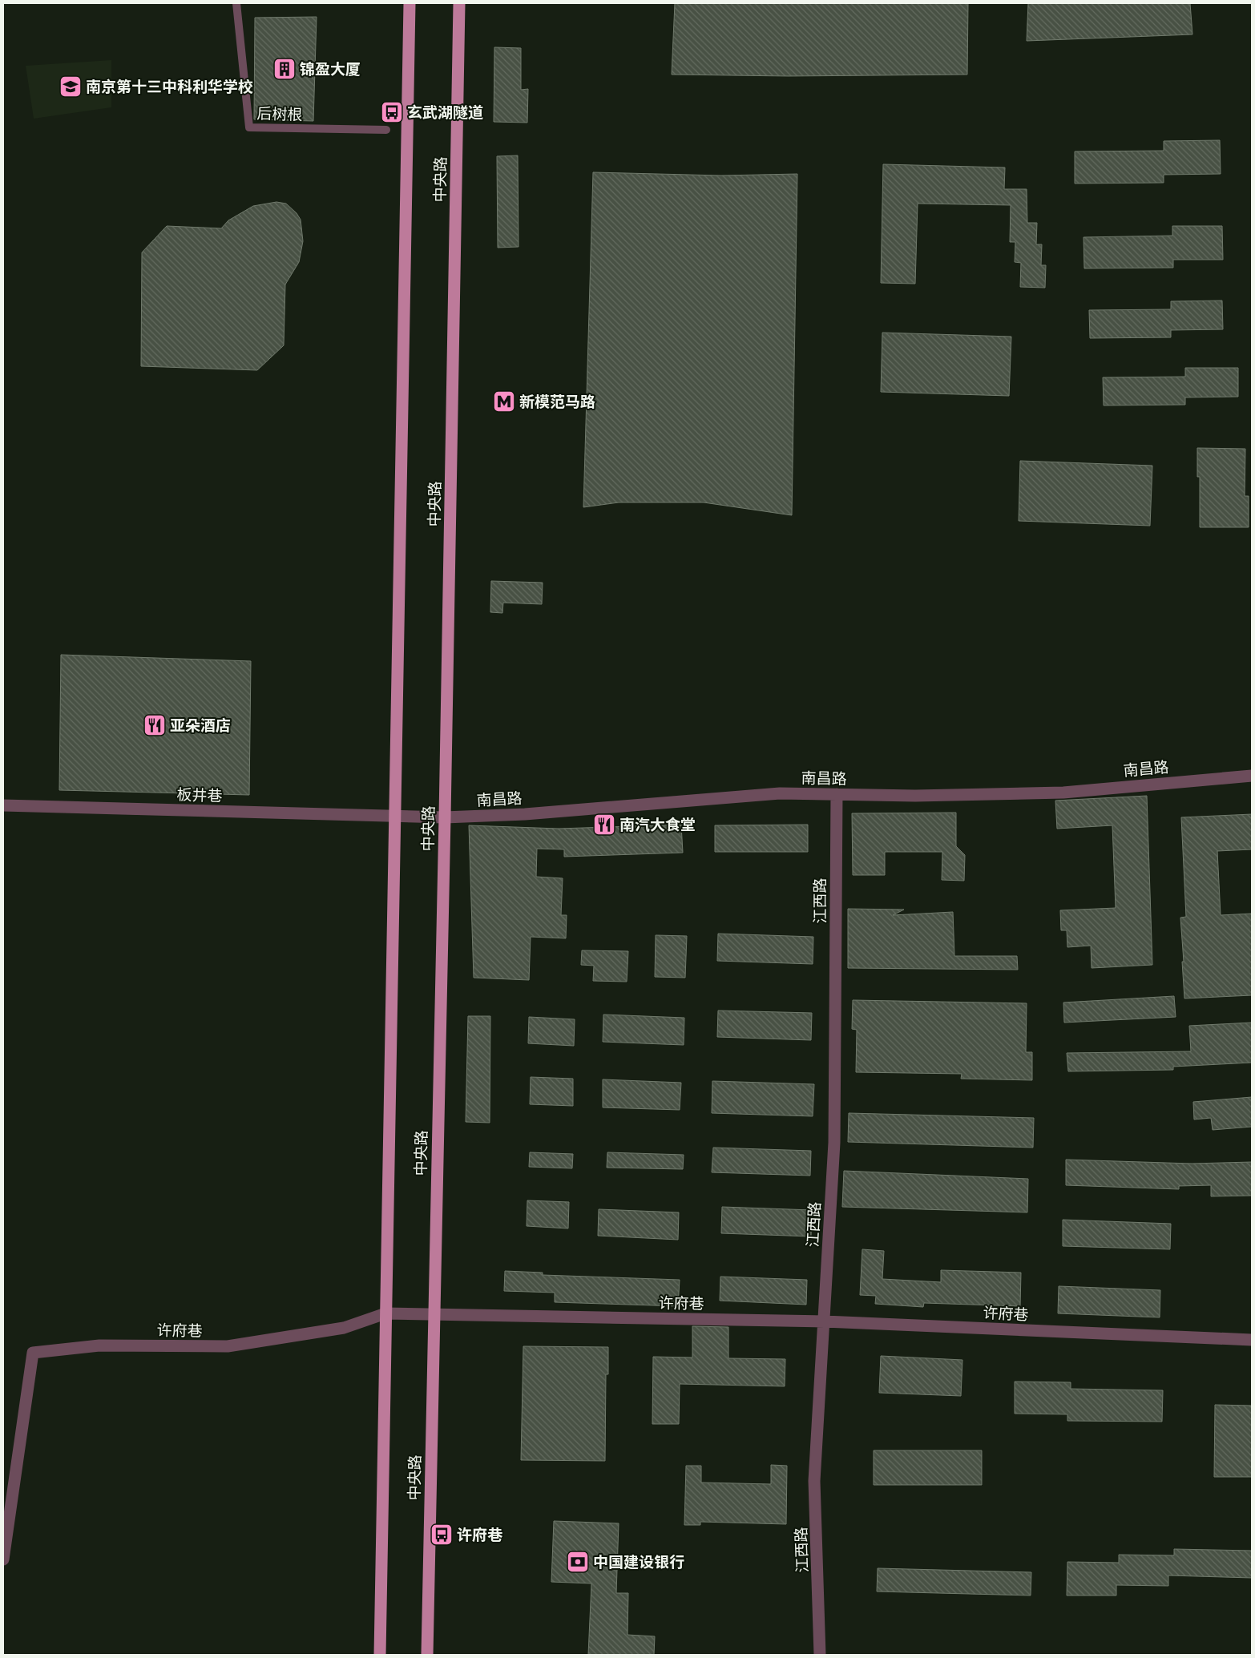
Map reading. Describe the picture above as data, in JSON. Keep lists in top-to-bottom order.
{
  "streets": {
    "main road": ["中央路"],
    "street": [
      "南昌路",
      "板井巷",
      "江西路",
      "许府巷"
    ],
    "lane": ["后树根"]
  },
  "crossings": [
    ["中央路", "南昌路"],
    ["中央路", "板井巷"],
    ["中央路", "许府巷"],
    ["南昌路", "板井巷"],
    ["南昌路", "江西路"],
    ["江西路", "许府巷"]
  ],
  "places": {
    "building": ["锦盈大厦"],
    "school or university": ["南京第十三中科利华学校"],
    "bus stop": ["玄武湖隧道", "许府巷"],
    "metro station": ["新模范马路"],
    "restaurant": ["亚朵酒店", "南汽大食堂"],
    "bank": ["中国建设银行"]
  }
}
